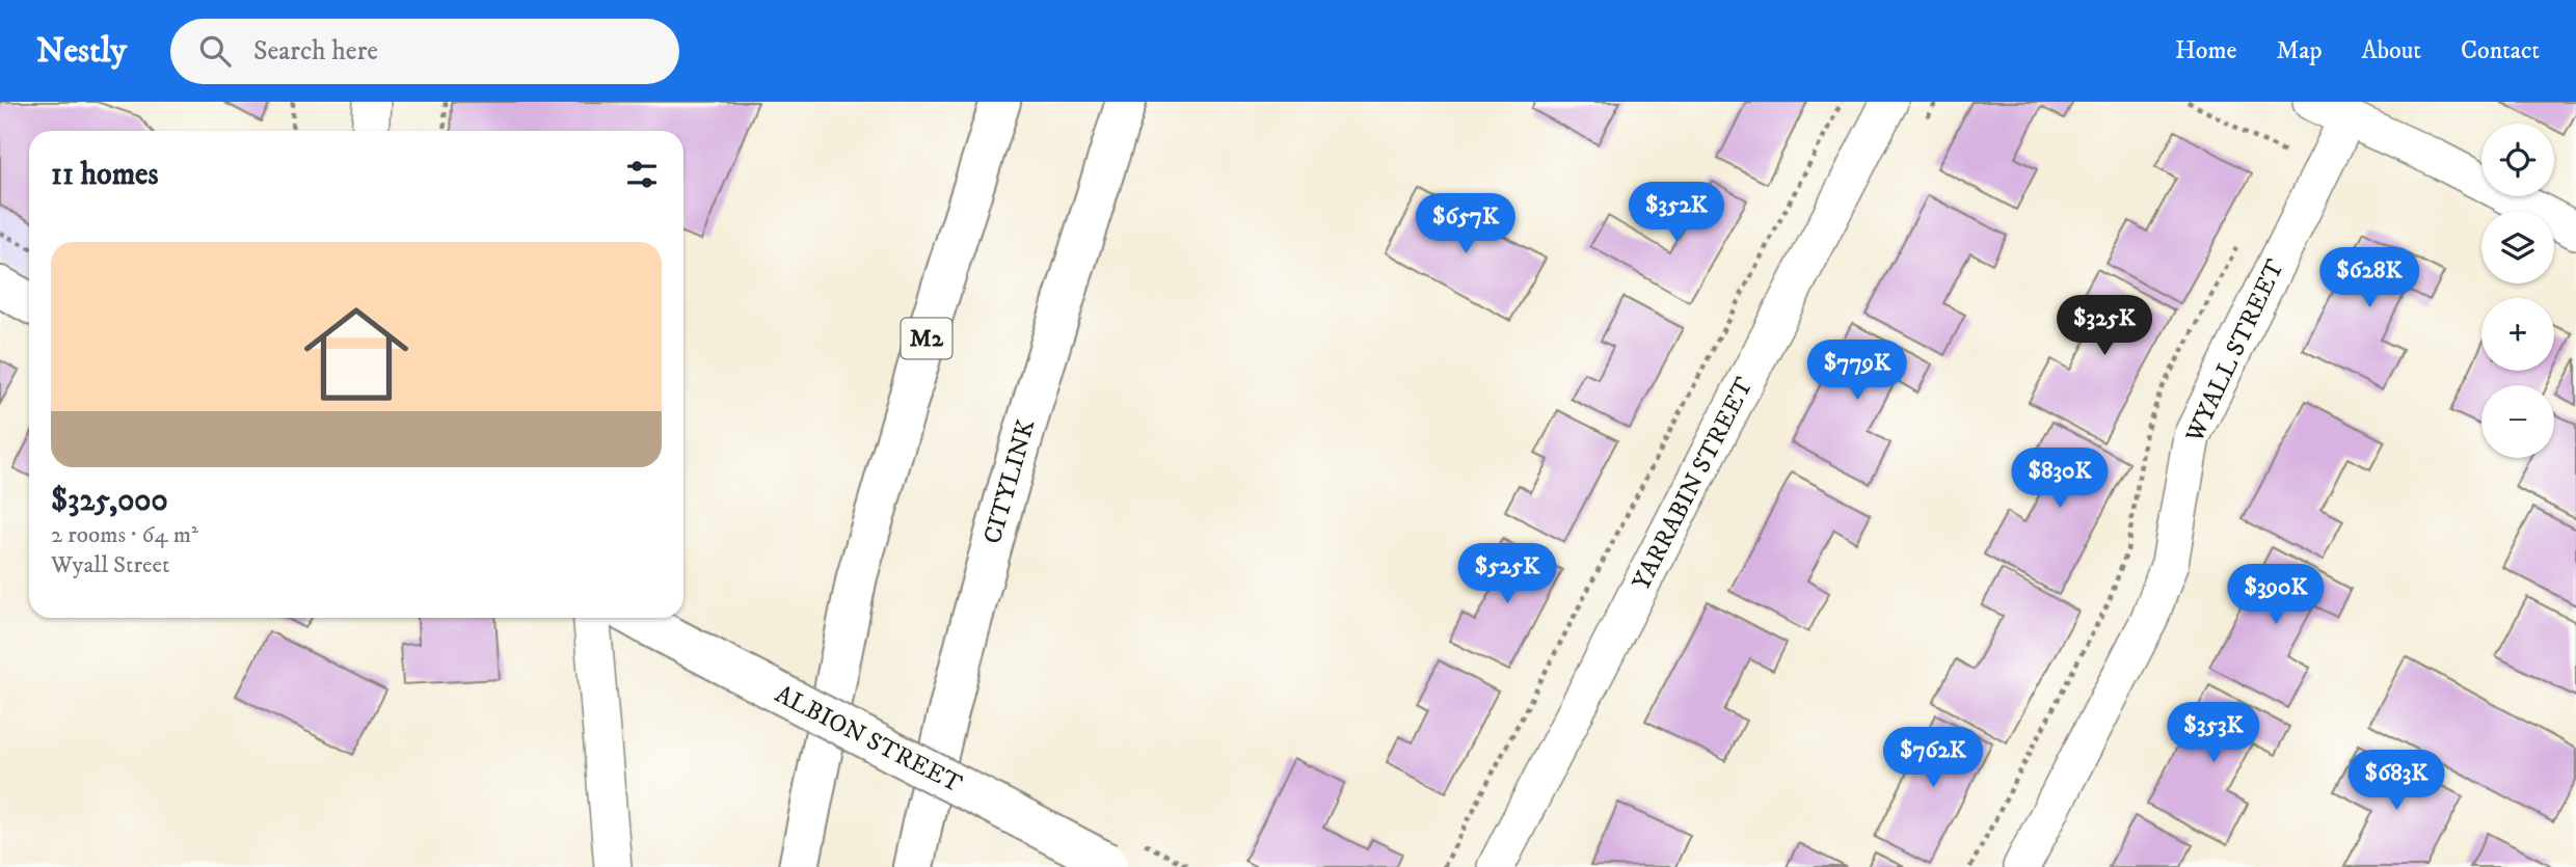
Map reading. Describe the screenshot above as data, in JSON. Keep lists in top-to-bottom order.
{
  "streets": {
    "main road": ["M2", "CITYLINK", "ALBION STREET"],
    "street": ["WYALL STREET", "YARRABIN STREET"]
  },
  "page": {
    "header": "Nestly",
    "search": "Search here",
    "nav": [
      "Home",
      "Map",
      "About",
      "Contact"
    ],
    "map_buttons": ["+", "−"],
    "heading": "11 homes",
    "price": [
      "$352K",
      "$657K",
      "$628K",
      "$325K",
      "$779K",
      "$830K",
      "$525K",
      "$390K",
      "$353K",
      "$762K",
      "$683K"
    ],
    "list": [
      {
        "name": "$325,000",
        "note": "2 rooms · 64 m² · Wyall Street"
      }
    ]
  }
}
